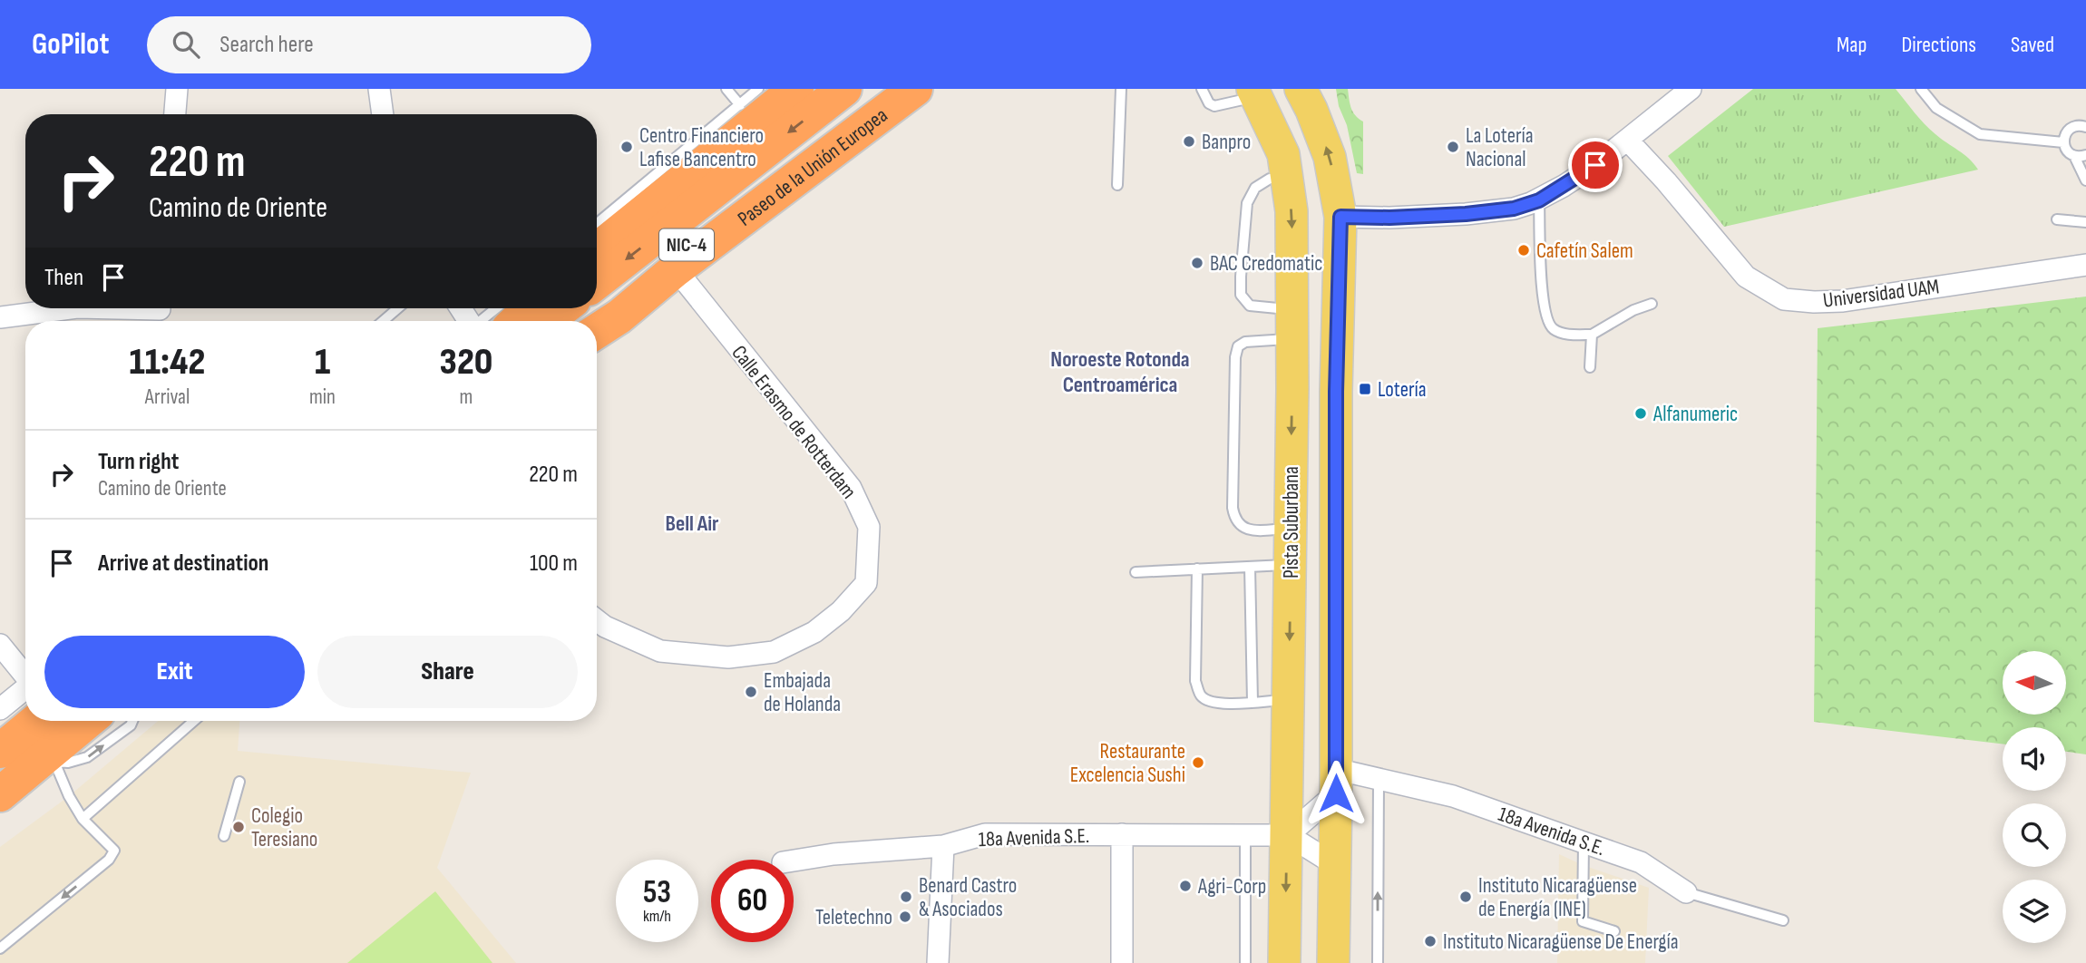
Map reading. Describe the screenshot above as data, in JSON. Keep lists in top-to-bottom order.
{
  "streets": {
    "highway": ["Paseo de la Unión Europea", "NIC-4"],
    "main road": ["Pista Suburbana"],
    "street": ["Universidad UAM", "Calle Erasmo de Rotterdam", "18a Avenida S.E."]
  },
  "crossings": [
    ["Paseo de la Unión Europea", "Calle Erasmo de Rotterdam"],
    ["Pista Suburbana", "18a Avenida S.E."]
  ],
  "districts": ["Noroeste Rotonda Centroamérica", "Bell Air"],
  "places": {
    "other": [
      "Banpro",
      "Centro Financiero Lafise Bancentro",
      "La Lotería Nacional",
      "Cafetín Salem",
      "BAC Credomatic",
      "Alfanumeric",
      "Embajada de Holanda",
      "Restaurante Excelencia Sushi",
      "Colegio Teresiano",
      "Agri-Corp",
      "Benard Castro & Asociados",
      "Instituto Nicaragüense de Energía (INE)",
      "Teletechno",
      "Instituto Nicaragüense De Energía"
    ],
    "transit": ["Lotería"]
  },
  "north": "left",
  "page": {
    "header": "GoPilot",
    "search": "Search here",
    "nav": ["Map", "Directions", "Saved"],
    "turn": ["220 m", "Camino de Oriente"],
    "then": "Then",
    "eta": [
      "11:42",
      "Arrival",
      "1",
      "min",
      "320",
      "m"
    ],
    "list": [
      {
        "name": "Turn right",
        "note": "Camino de Oriente",
        "value": "220 m"
      },
      {
        "name": "Arrive at destination",
        "value": "100 m"
      }
    ],
    "buttons": ["Exit", "Share"],
    "speed": "53 km/h",
    "limit": "60"
  }
}
